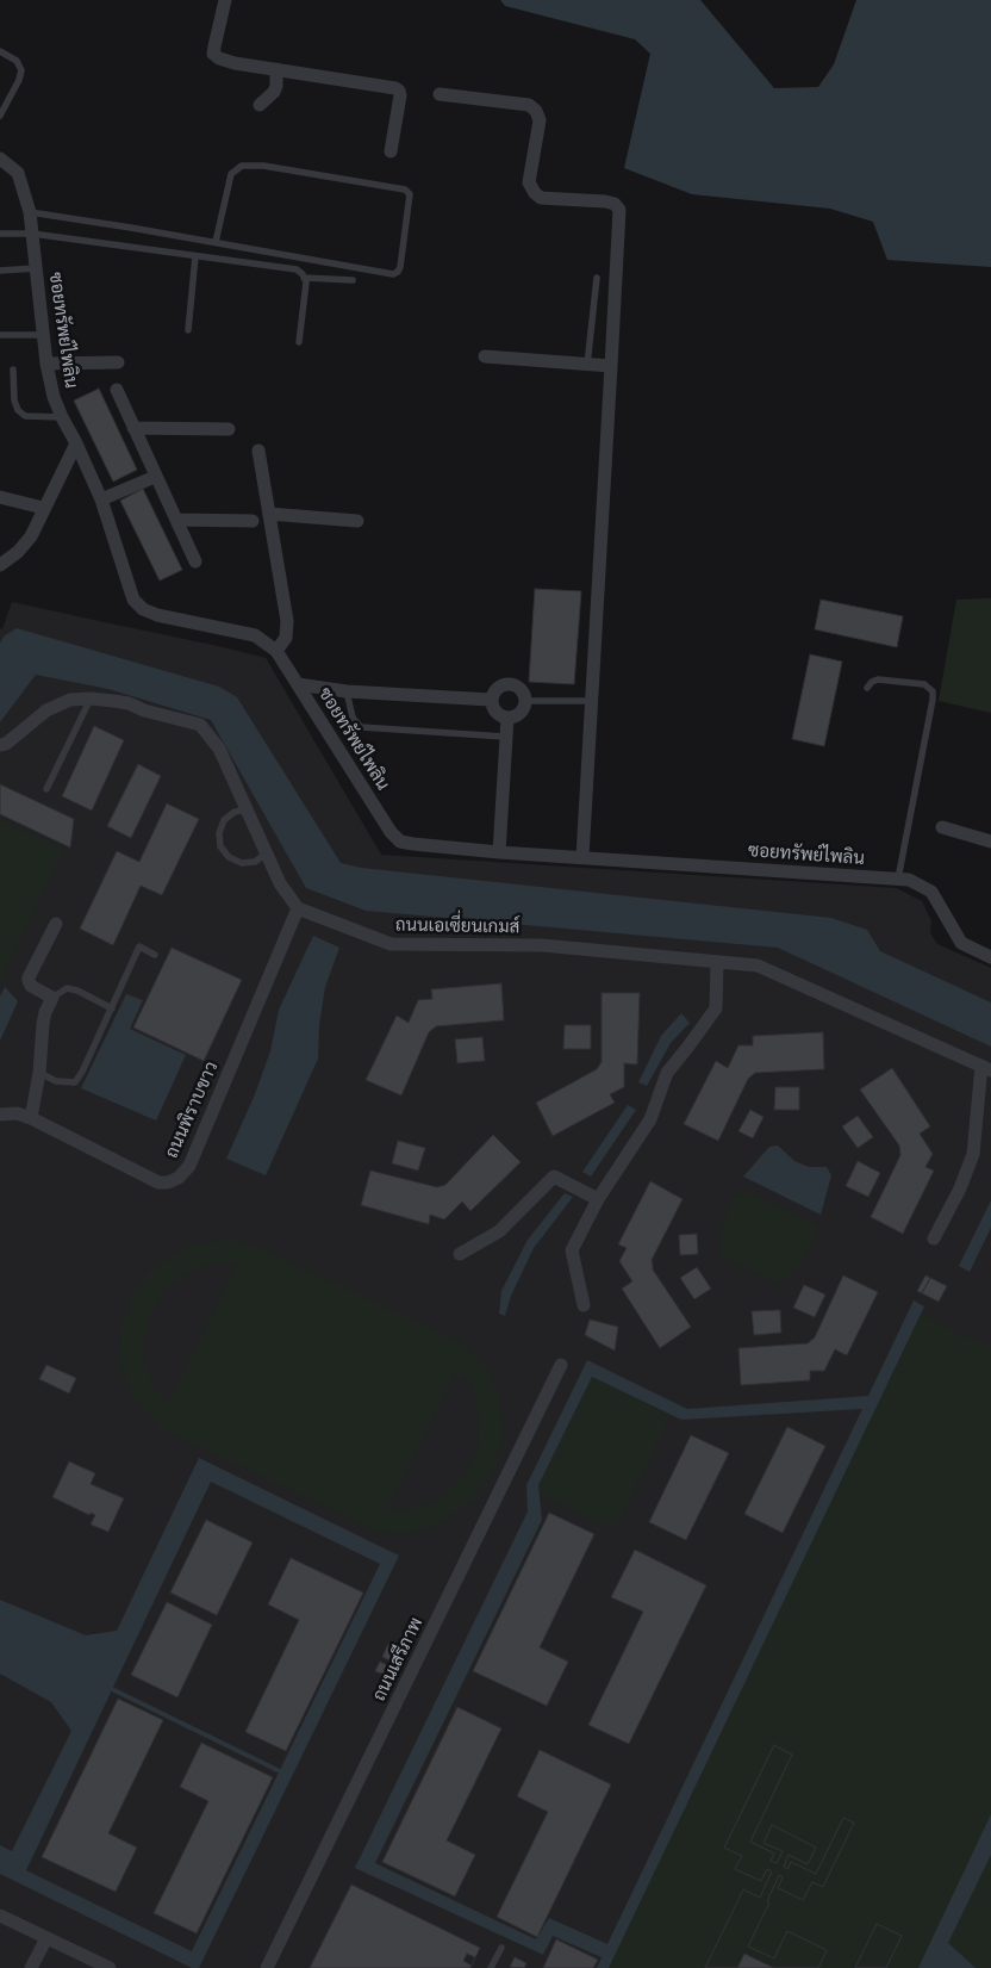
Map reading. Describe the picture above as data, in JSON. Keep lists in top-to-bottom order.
{
  "streets": {
    "street": [
      "ซอยทรัพย์ไพลิน",
      "ถนนเอเซี่ยนเกมส์",
      "ถนนพิราบขาว",
      "ถนนเสรีภาพ"
    ]
  },
  "crossings": [
    ["ถนนเอเซี่ยนเกมส์", "ถนนพิราบขาว"]
  ]
}
